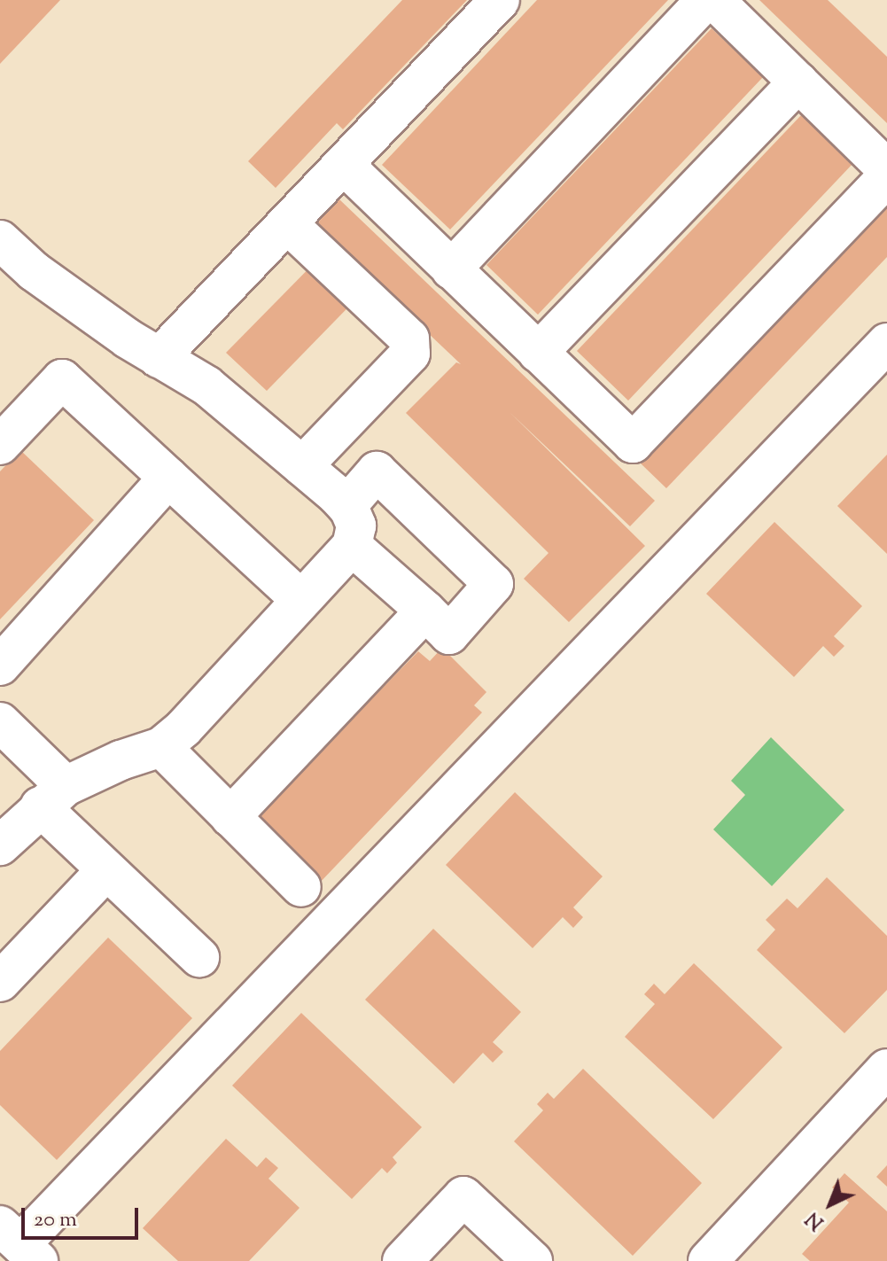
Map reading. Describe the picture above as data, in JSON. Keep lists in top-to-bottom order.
{
  "scale_bar": "20 m",
  "north": "bottom left"
}
